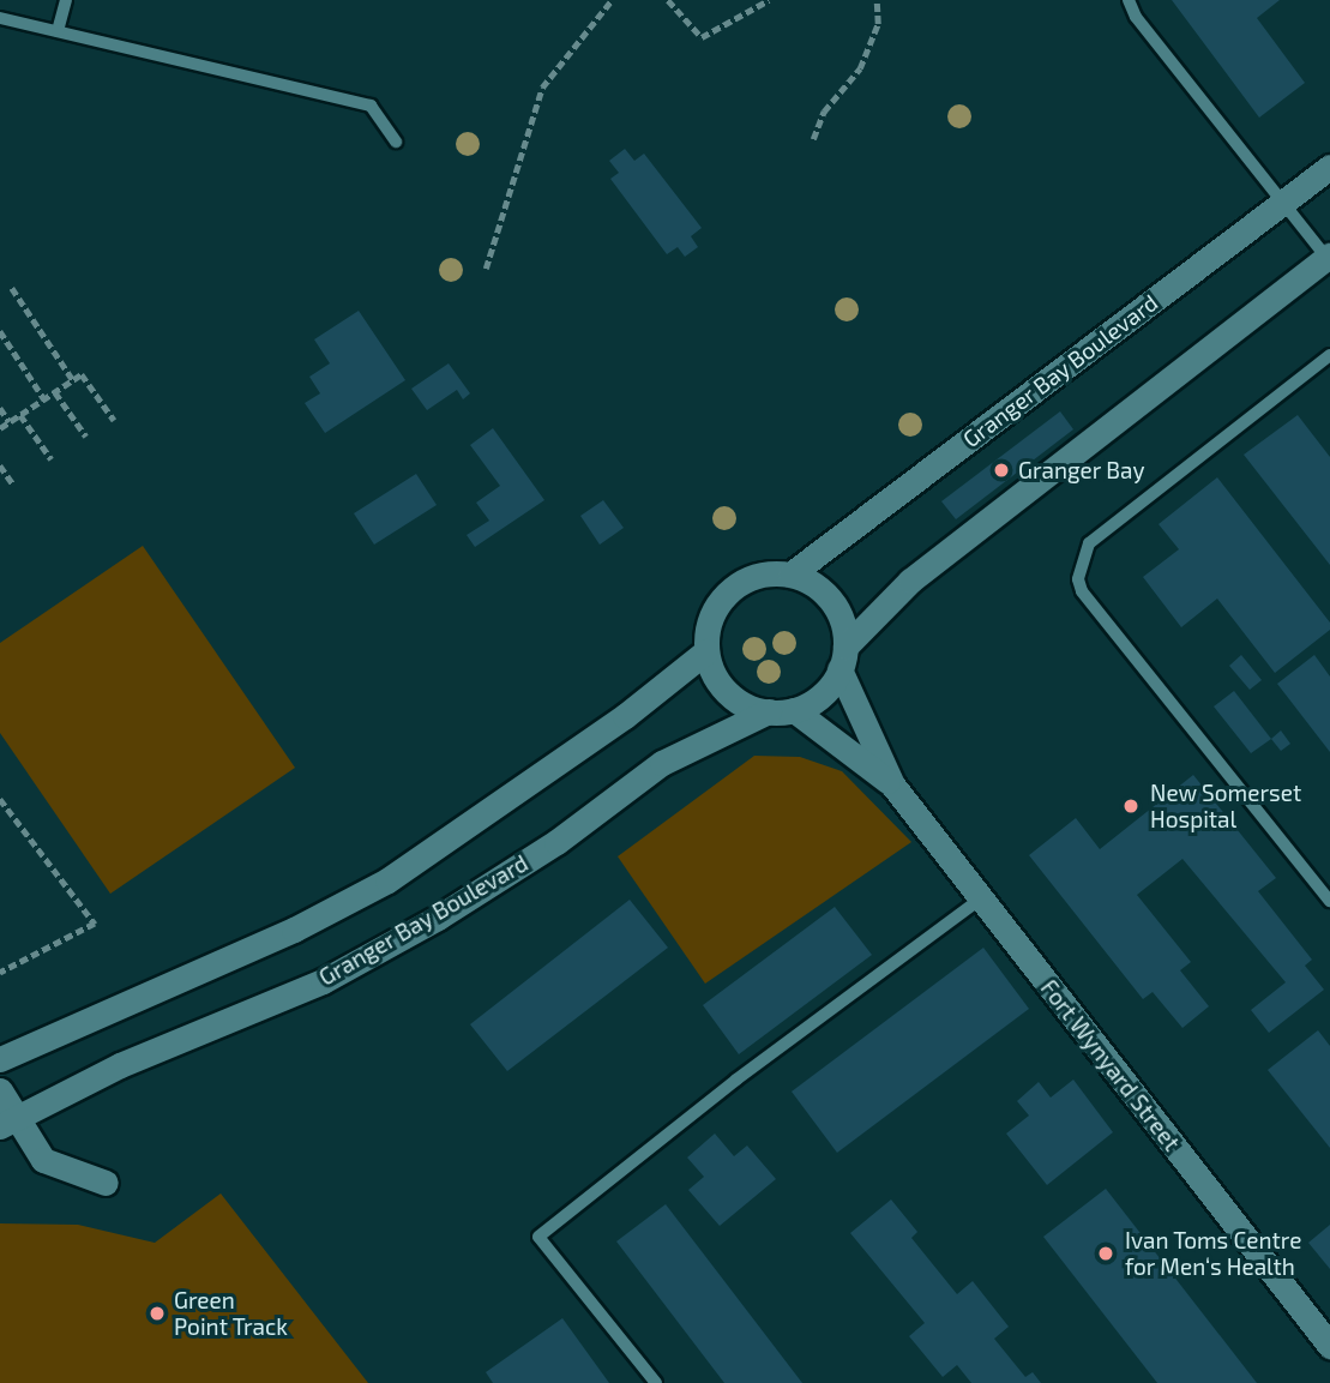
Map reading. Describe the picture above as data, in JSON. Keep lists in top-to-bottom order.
{
  "streets": {
    "street": ["Granger Bay Boulevard", "Fort Wynyard Street"]
  },
  "crossings": [
    ["Granger Bay Boulevard", "Fort Wynyard Street"]
  ],
  "places": [
    "Granger Bay",
    "New Somerset Hospital",
    "Ivan Toms Centre for Men‘s Health",
    "Green Point Track"
  ]
}
